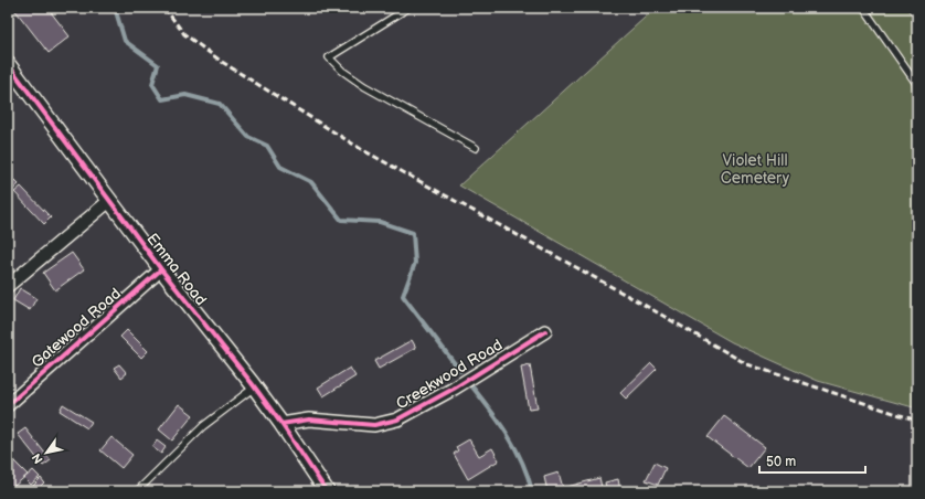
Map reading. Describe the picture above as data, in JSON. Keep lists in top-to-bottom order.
{
  "streets": {
    "street": ["Emma Road", "Gatewood Road", "Creekwood Road"]
  },
  "crossings": [
    ["Emma Road", "Gatewood Road"],
    ["Emma Road", "Creekwood Road"]
  ],
  "parks": ["Violet Hill Cemetery"],
  "scale_bar": "50 m",
  "north": "bottom left"
}
